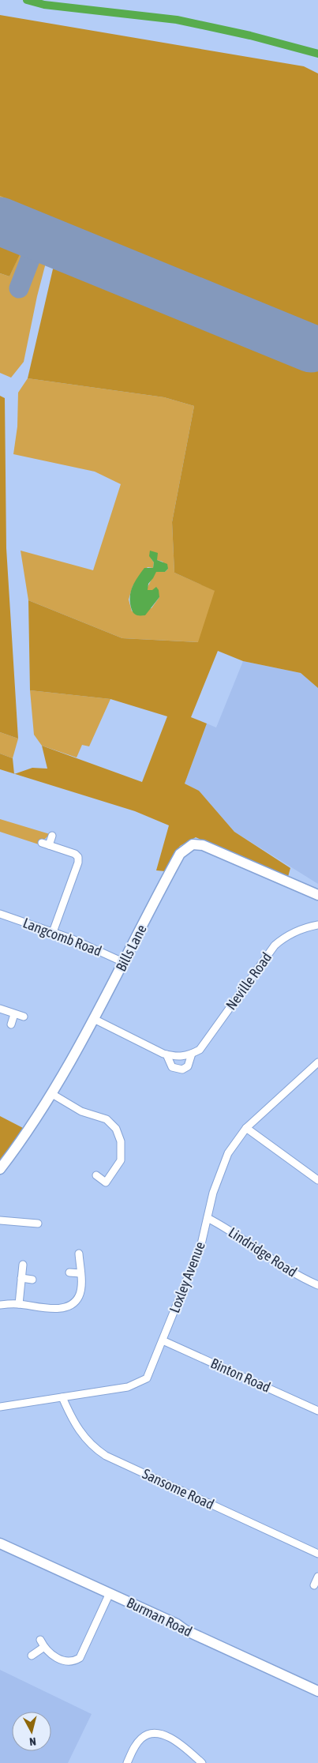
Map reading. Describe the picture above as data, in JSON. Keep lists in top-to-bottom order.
{
  "streets": {
    "street": [
      "Langcomb Road",
      "Bills Lane",
      "Neville Road",
      "Lindridge Road",
      "Loxley Avenue",
      "Binton Road",
      "Sansome Road",
      "Burman Road"
    ]
  },
  "crossings": [
    ["Langcomb Road", "Bills Lane"],
    ["Bills Lane", "Neville Road"],
    ["Lindridge Road", "Loxley Avenue"],
    ["Loxley Avenue", "Binton Road"],
    ["Loxley Avenue", "Sansome Road"]
  ],
  "north": "bottom"
}
